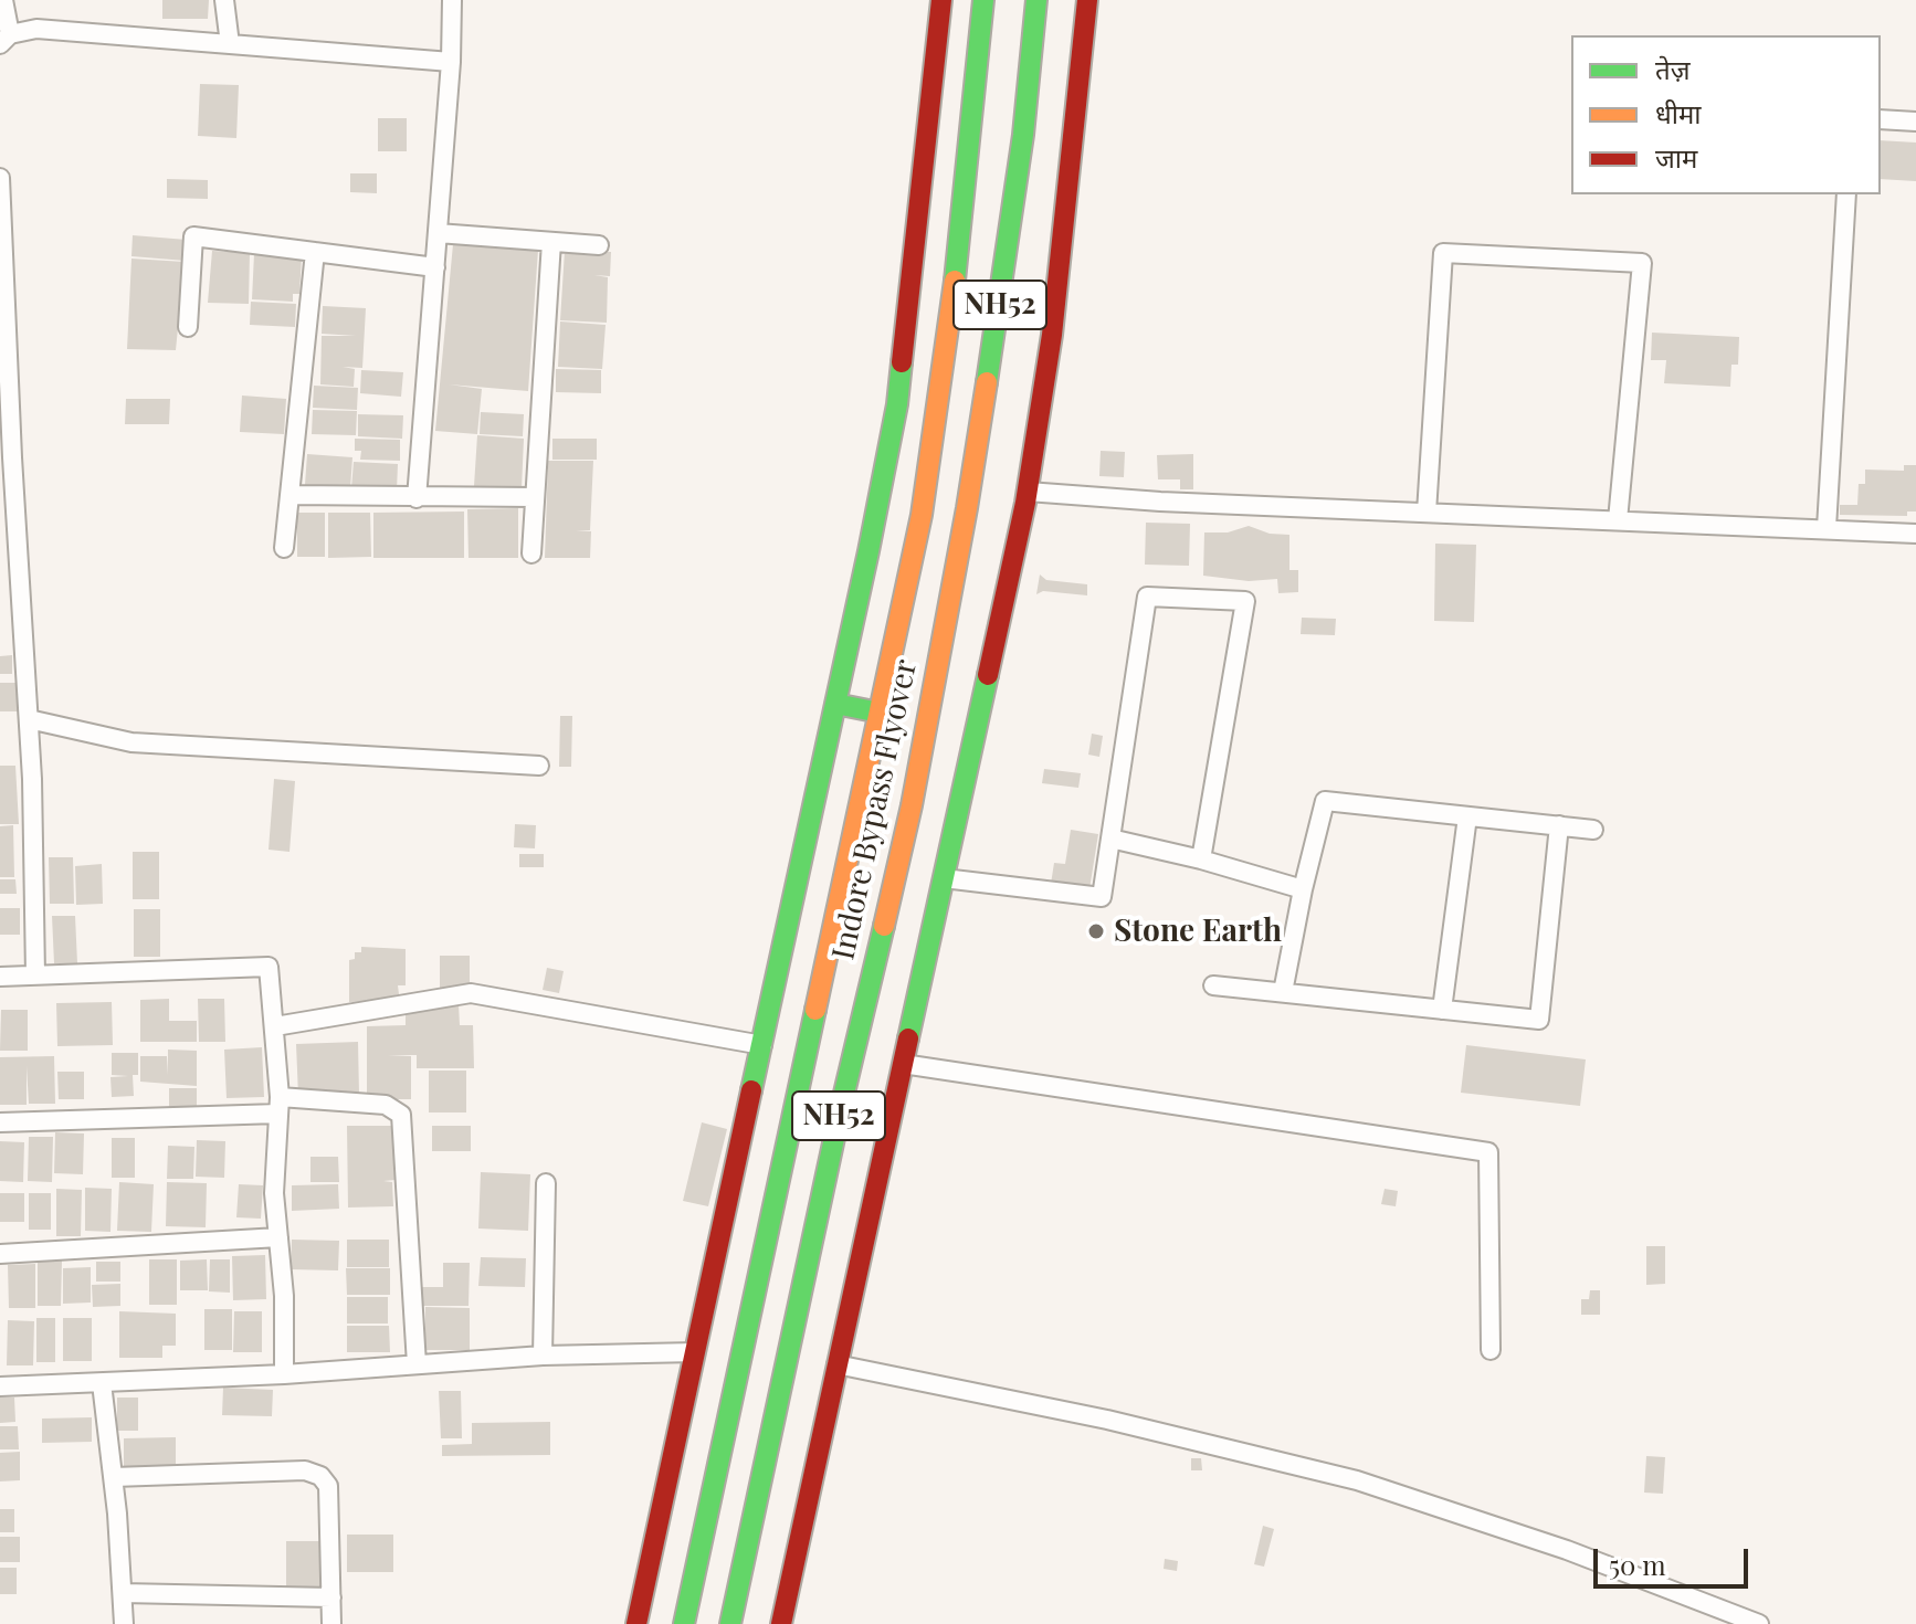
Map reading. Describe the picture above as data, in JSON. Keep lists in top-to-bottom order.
{
  "streets": {
    "main road": ["NH52", "Indore Bypass Flyover"]
  },
  "places": ["Stone Earth"],
  "legend": ["तेज़", "धीमा", "जाम"],
  "scale_bar": "50 m"
}
